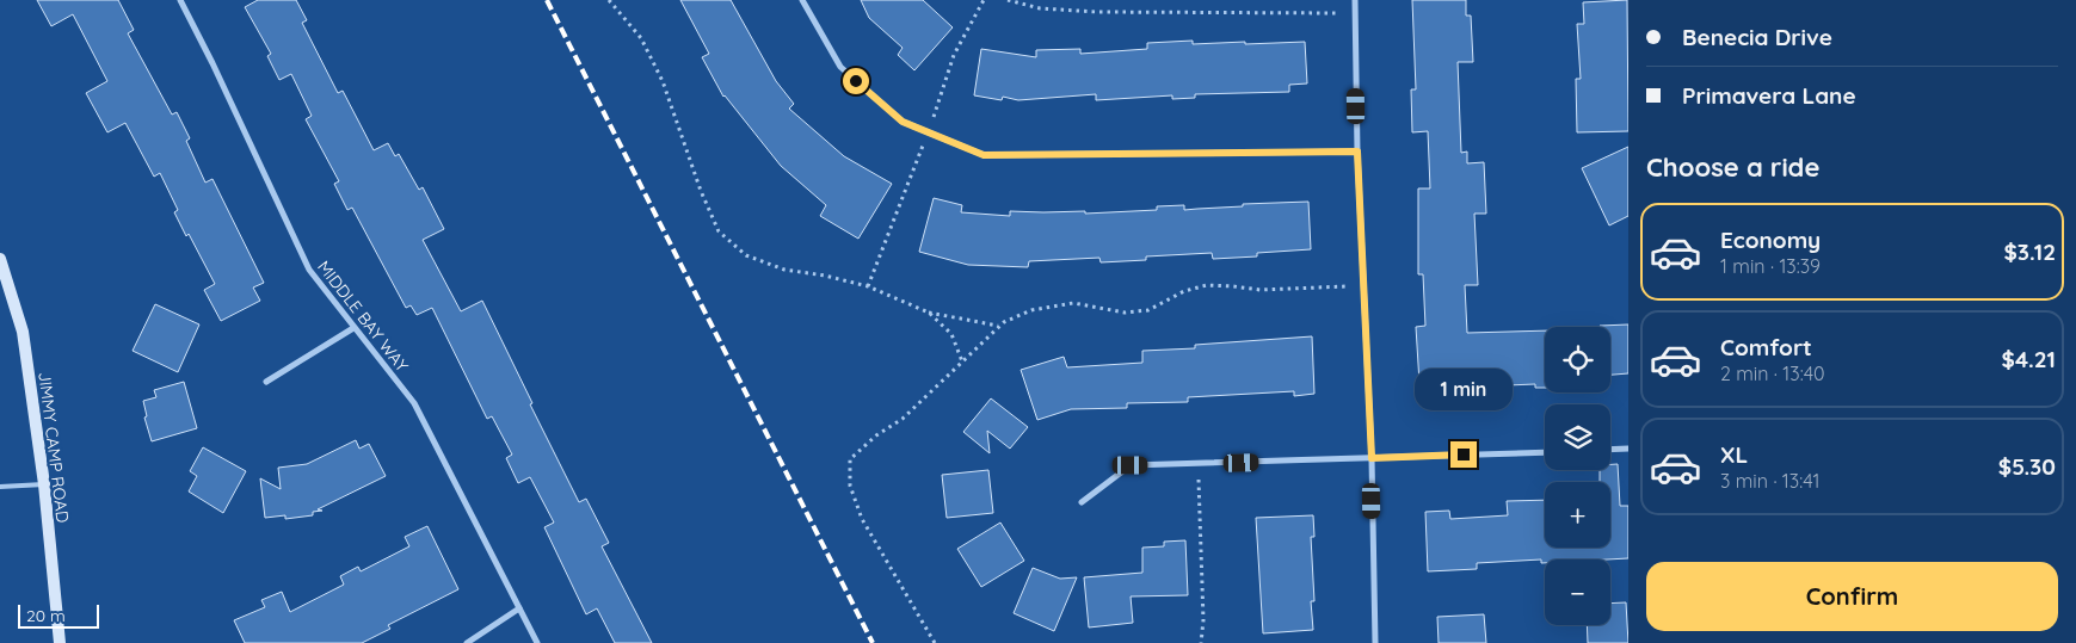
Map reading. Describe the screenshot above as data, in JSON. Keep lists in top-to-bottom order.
{
  "streets": {
    "street": ["MIDDLE BAY WAY", "JIMMY CAMP ROAD"]
  },
  "scale_bar": "20 m",
  "page": {
    "banner": ["Benecia Drive", "Primavera Lane"],
    "heading": "Choose a ride",
    "list": [
      {
        "name": "Economy",
        "note": "1 min · 13:39",
        "value": "$3.12"
      },
      {
        "name": "Comfort",
        "note": "2 min · 13:40",
        "value": "$4.21"
      },
      {
        "name": "XL",
        "note": "3 min · 13:41",
        "value": "$5.30"
      }
    ],
    "map_buttons": ["+", "−"],
    "bubble": "1 min",
    "buttons": "Confirm",
    "scale": "20 m"
  }
}
